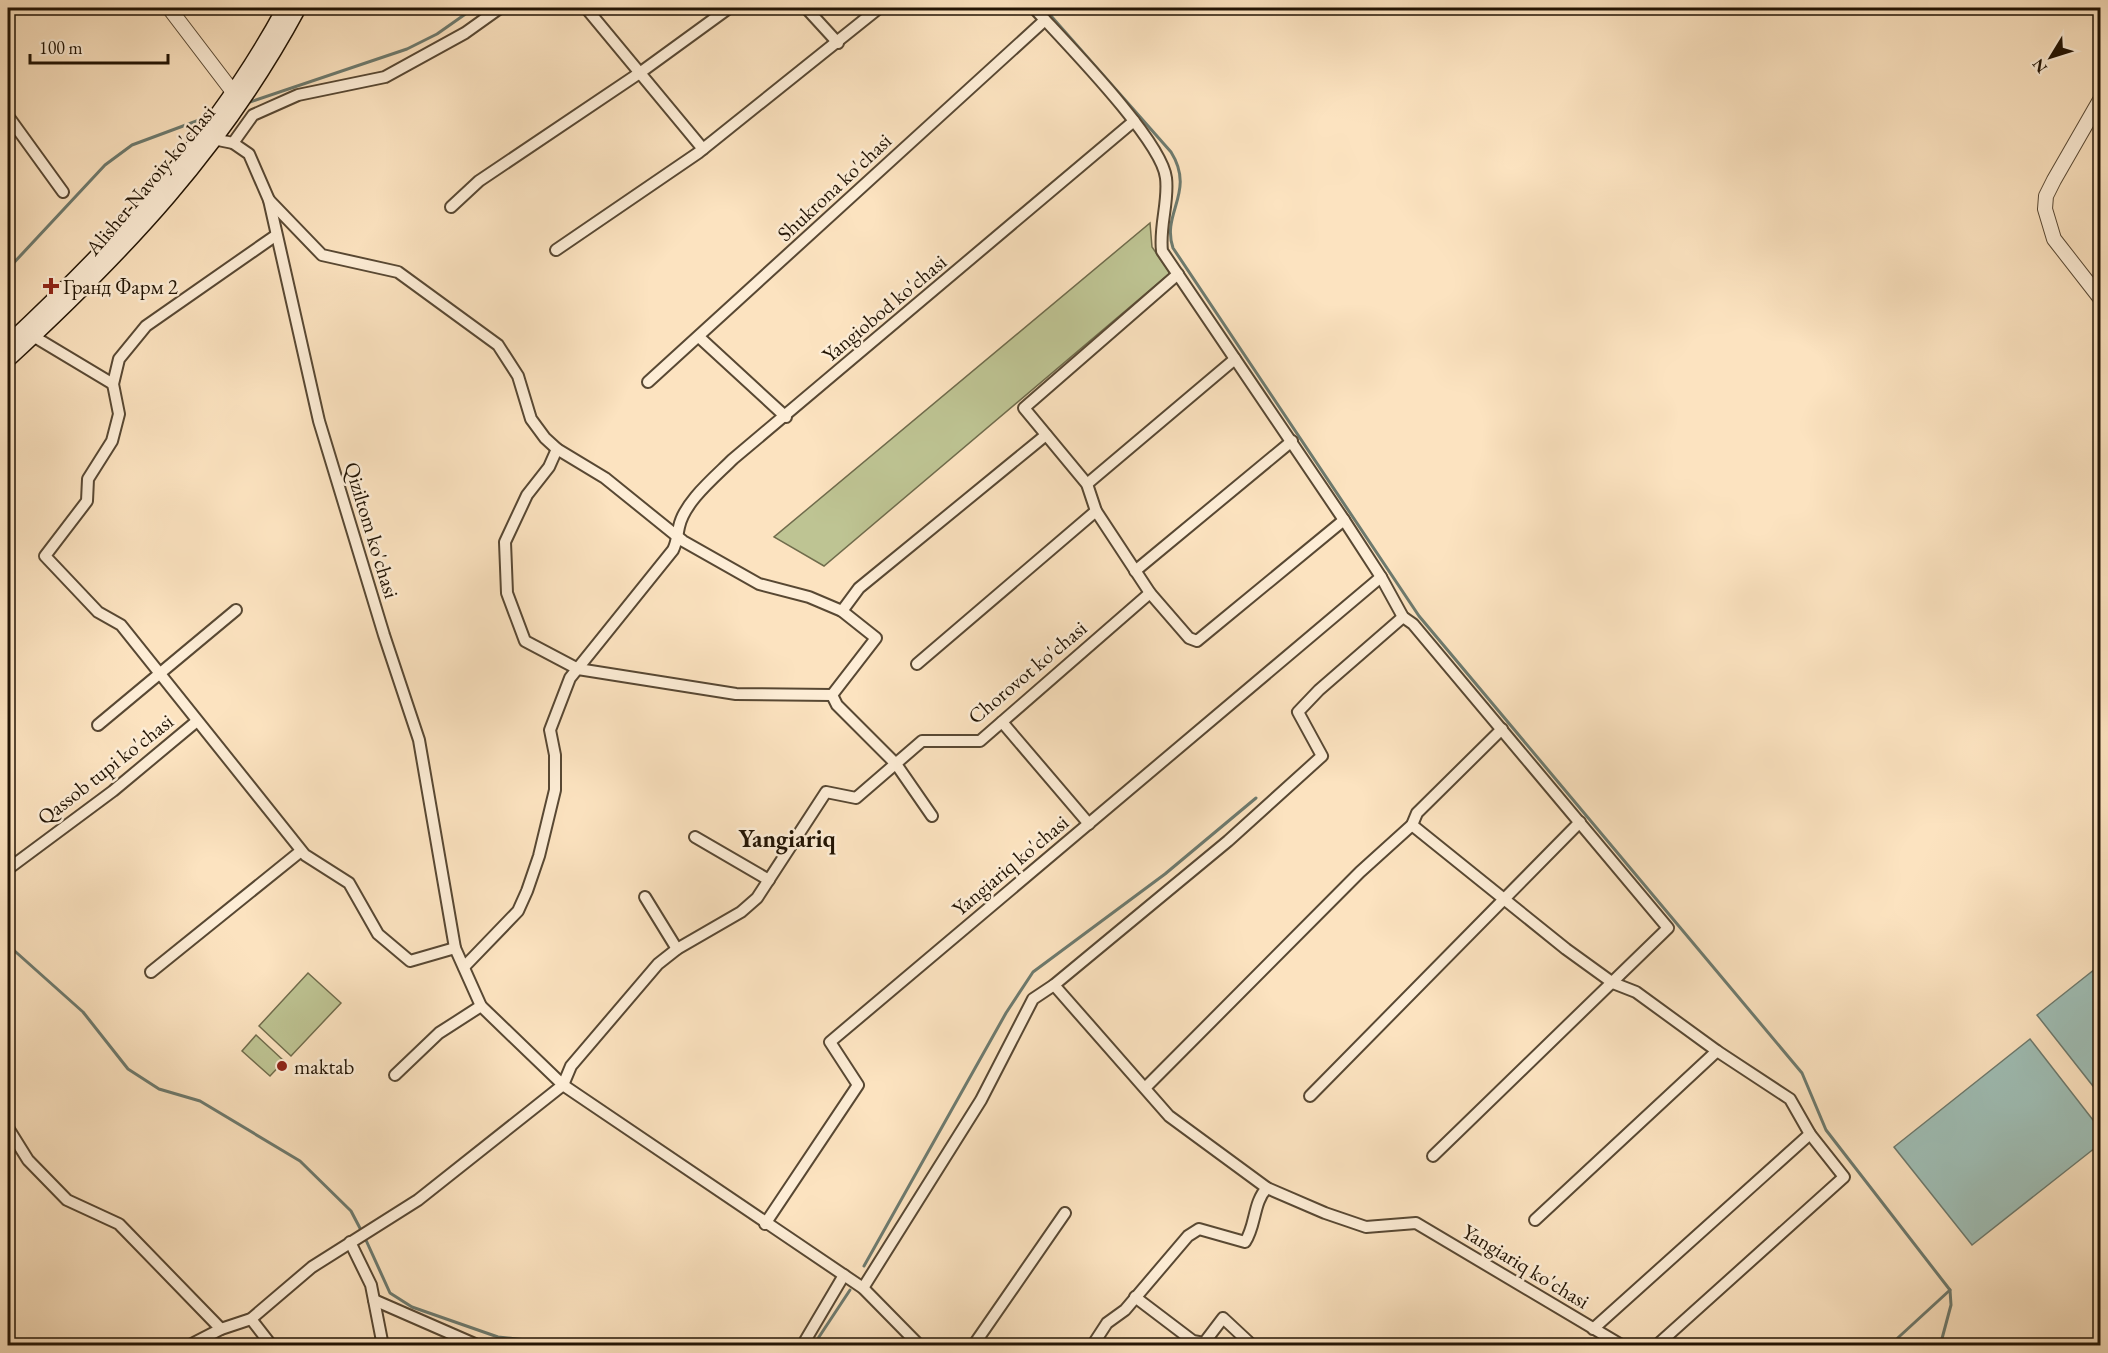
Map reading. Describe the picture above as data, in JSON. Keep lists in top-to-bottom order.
{
  "streets": {
    "main road": ["Alisher Navoiy ko'chasi"],
    "street": [
      "Shukrona ko'chasi",
      "Yangiobod ko'chasi",
      "Qiziltom ko'chasi",
      "Chorovot ko'chasi",
      "Qassob tupi ko'chasi",
      "Yangiariq ko'chasi"
    ]
  },
  "crossings": [
    ["Qiziltom ko'chasi", "Qassob tupi ko'chasi"]
  ],
  "districts": ["Yangiariq"],
  "places": {
    "health": ["Гранд Фарм 2"],
    "other": ["maktab"]
  },
  "scale_bar": "100 m",
  "north": "bottom left"
}
